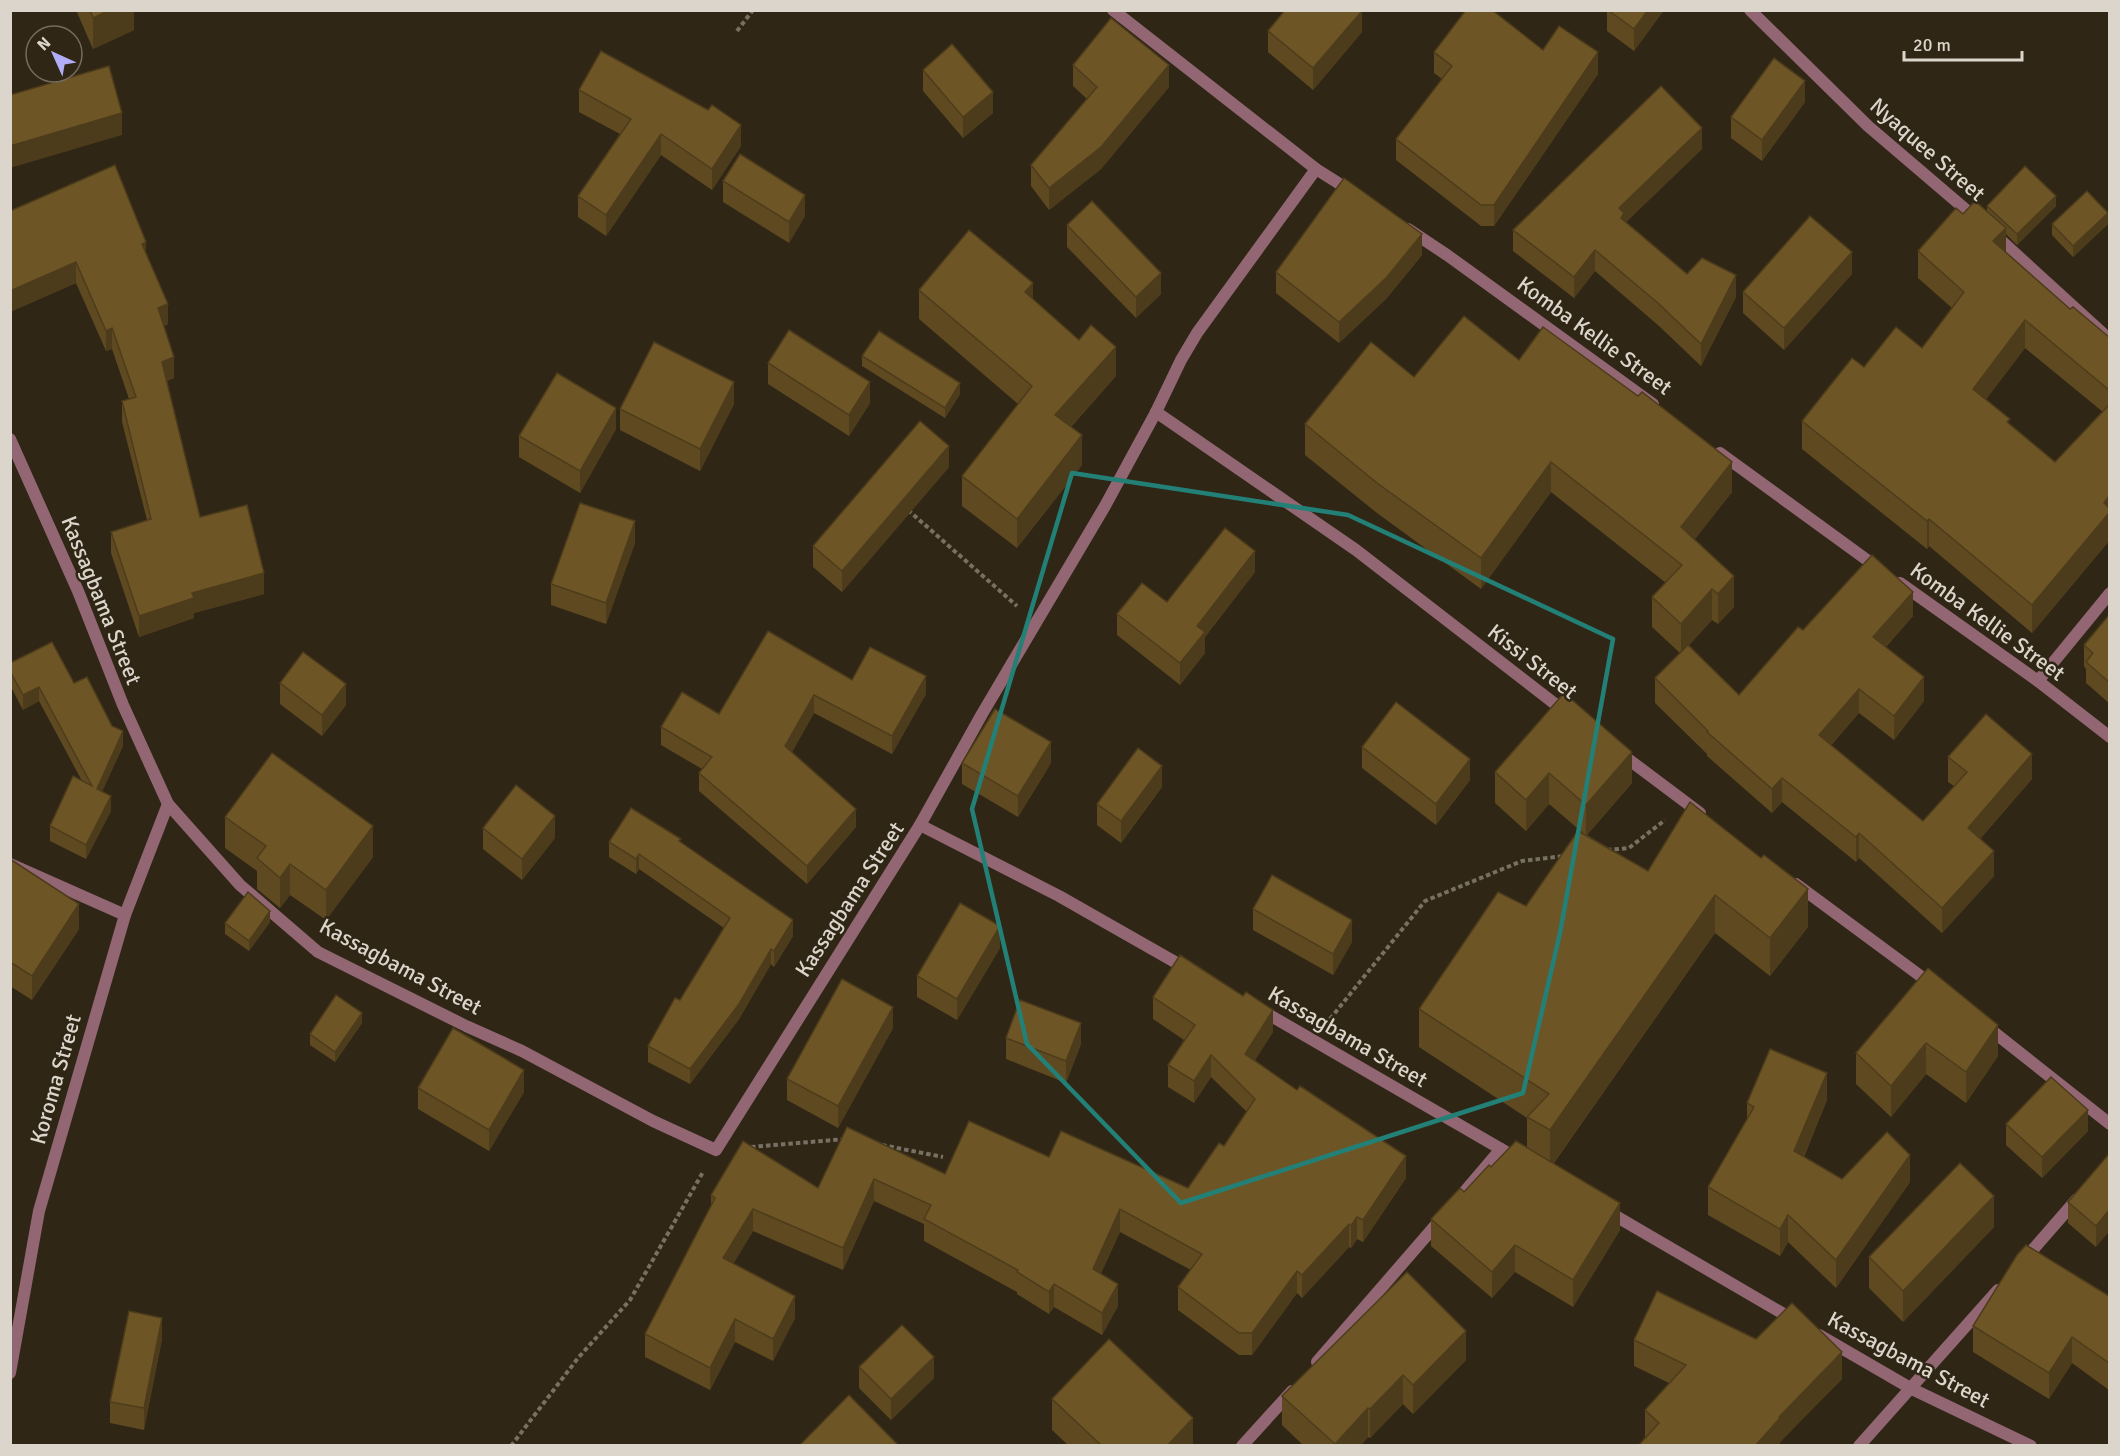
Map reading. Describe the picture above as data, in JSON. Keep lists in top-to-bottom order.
{
  "streets": {
    "street": [
      "Nyaquee Street",
      "Komba Kellie Street",
      "Kassagbama Street",
      "Kissi Street",
      "Koroma Street"
    ]
  },
  "crossings": [
    ["Kassagbama Street", "Koroma Street"]
  ],
  "scale_bar": "20 m",
  "north": "top left"
}
